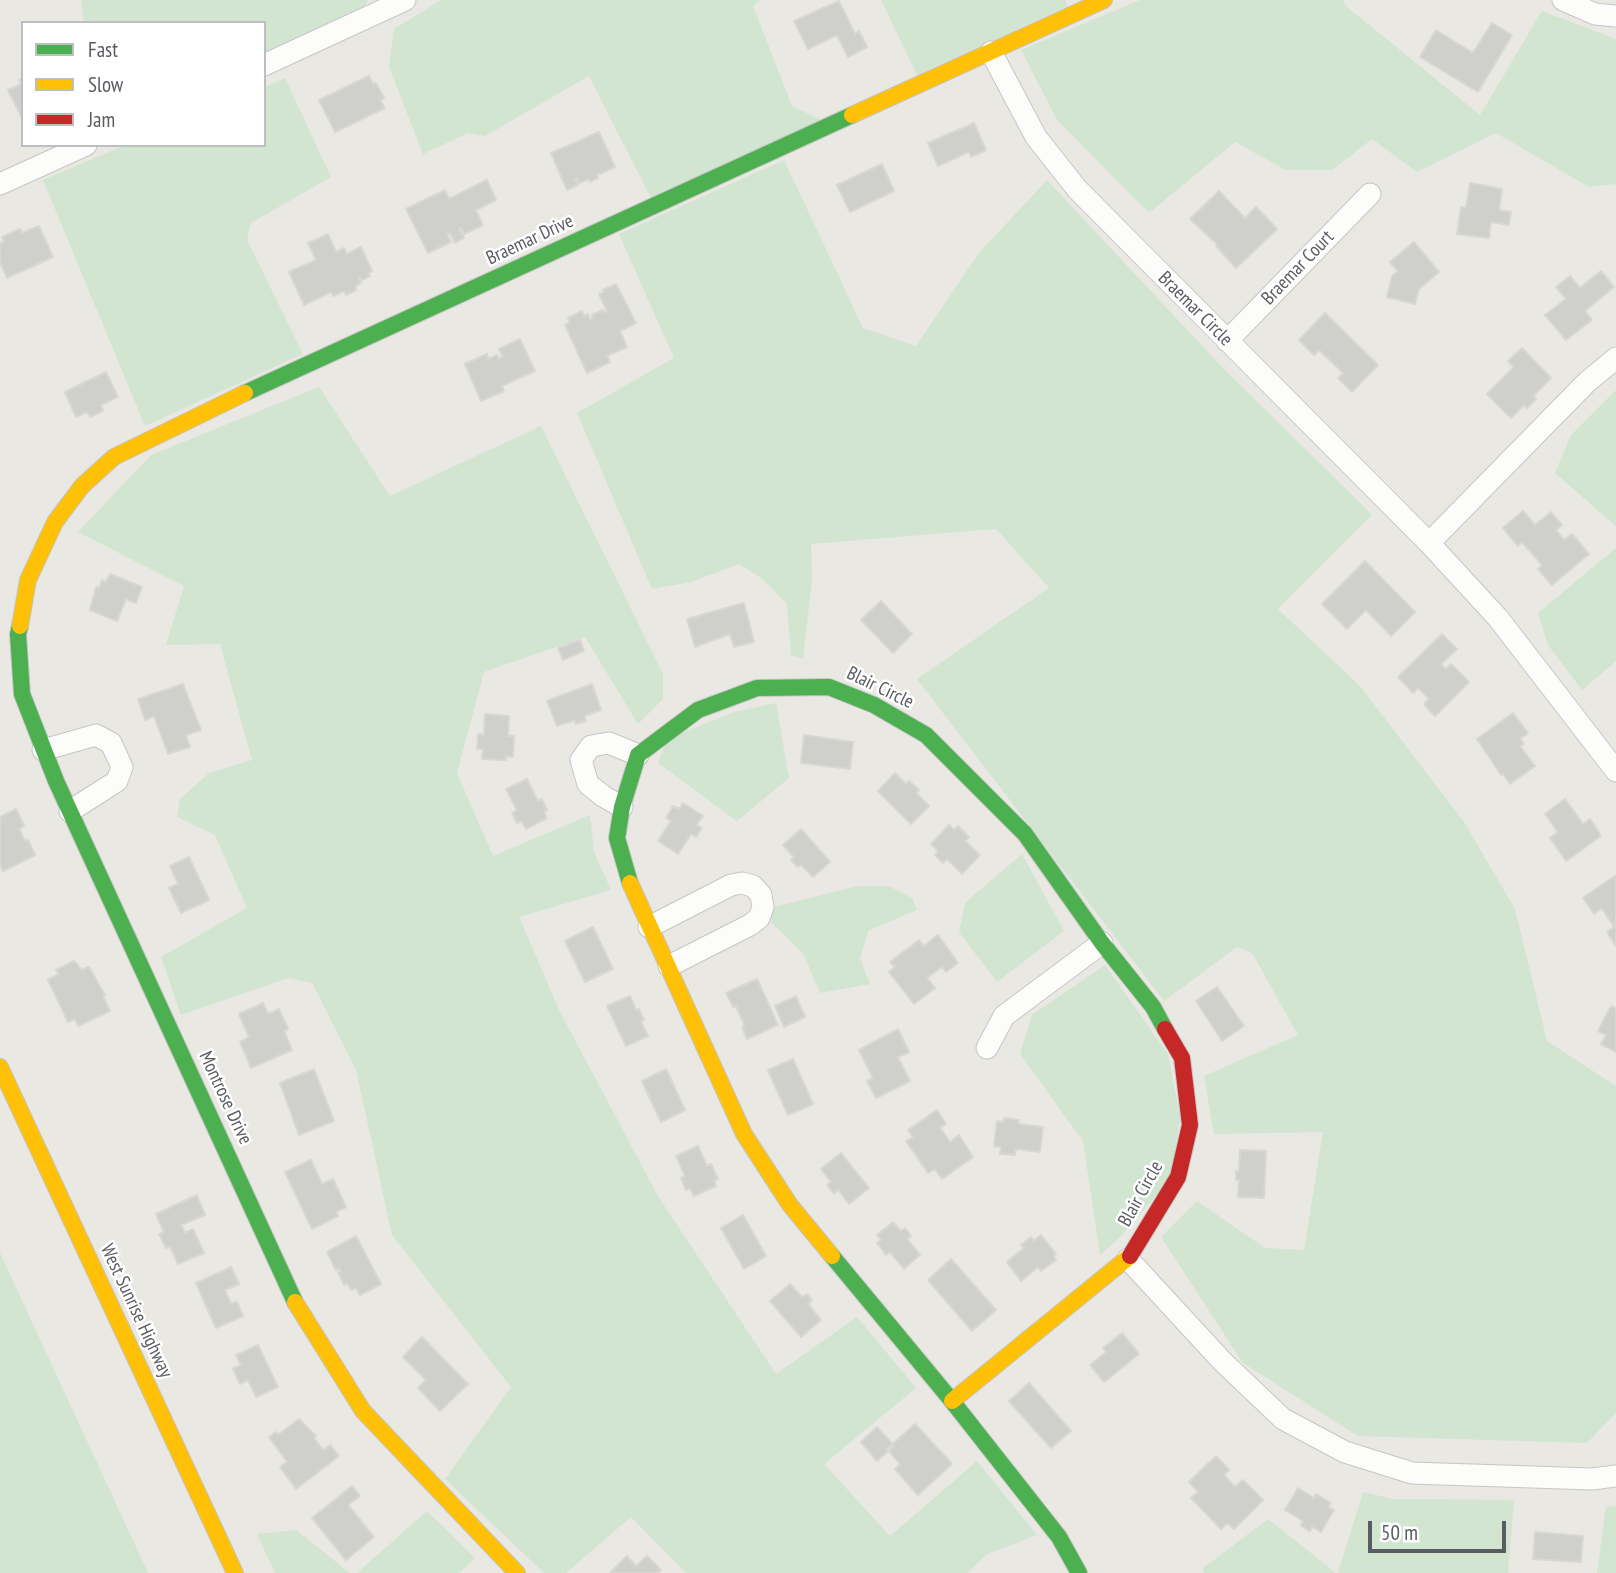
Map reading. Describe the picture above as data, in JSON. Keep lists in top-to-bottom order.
{
  "streets": {
    "street": [
      "Braemar Drive",
      "Braemar Court",
      "Braemar Circle",
      "Blair Circle",
      "Montrose Drive",
      "West Sunrise Highway"
    ]
  },
  "crossings": [
    ["Braemar Drive", "Braemar Circle"],
    ["Braemar Drive", "Montrose Drive"],
    ["Braemar Court", "Braemar Circle"]
  ],
  "legend": ["Fast", "Slow", "Jam"],
  "scale_bar": "50 m"
}
